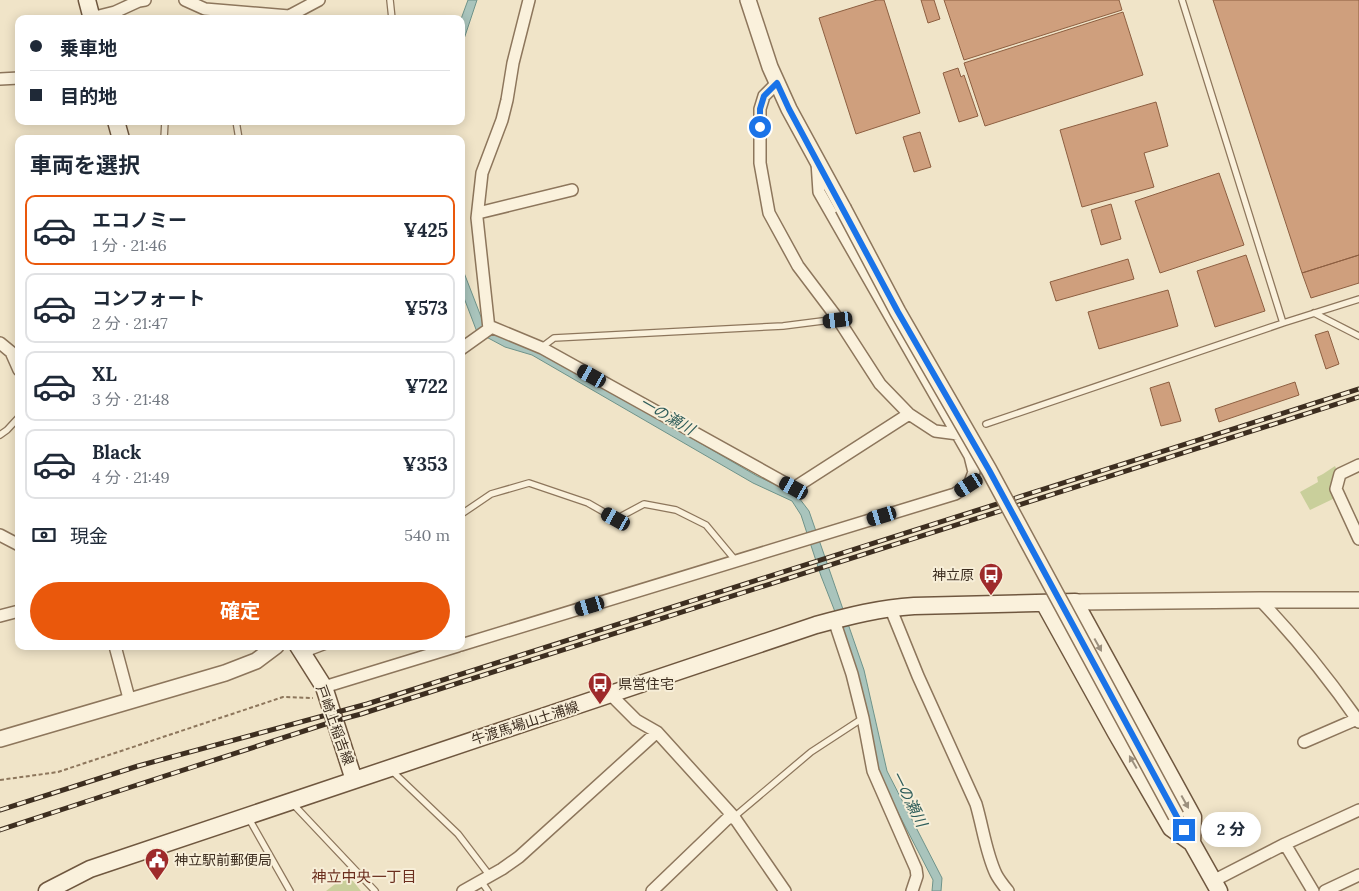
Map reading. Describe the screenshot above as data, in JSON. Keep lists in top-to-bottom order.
{
  "streets": {
    "main road": ["牛渡馬場山土浦線", "戸崎上稲吉線"]
  },
  "crossings": [
    ["牛渡馬場山土浦線", "戸崎上稲吉線"]
  ],
  "districts": ["神立中央一丁目"],
  "water": ["一の瀬川"],
  "places": {
    "bus stop": ["神立原", "県営住宅"],
    "public building": ["神立駅前郵便局"]
  },
  "page": {
    "banner": ["乗車地", "目的地"],
    "heading": "車両を選択",
    "list": [
      {
        "name": "エコノミー",
        "note": "1 分 · 21:46",
        "value": "¥425"
      },
      {
        "name": "コンフォート",
        "note": "2 分 · 21:47",
        "value": "¥573"
      },
      {
        "name": "XL",
        "note": "3 分 · 21:48",
        "value": "¥722"
      },
      {
        "name": "Black",
        "note": "4 分 · 21:49",
        "value": "¥353"
      }
    ],
    "pay": ["現金", "540 m"],
    "buttons": "確定",
    "bubble": "2 分"
  }
}
